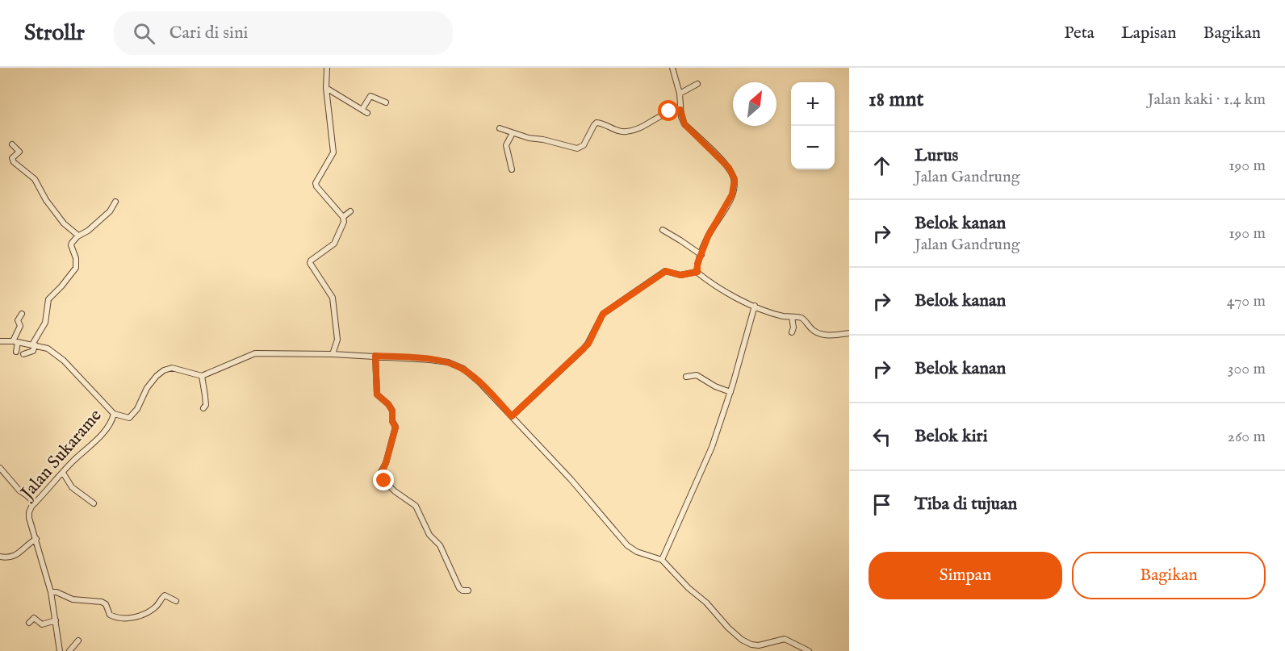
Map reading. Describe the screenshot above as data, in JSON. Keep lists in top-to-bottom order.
{
  "streets": {
    "street": ["Jalan Sukarame"]
  },
  "north": "top right",
  "page": {
    "header": "Strollr",
    "search": "Cari di sini",
    "nav": ["Peta", "Lapisan", "Bagikan"],
    "heading": ["18 mnt", "Jalan kaki · 1.4 km"],
    "map_buttons": ["+", "−"],
    "list": [
      ["Lurus", "Jalan Gandrung", "190 m"],
      ["Belok kanan", "Jalan Gandrung", "190 m"],
      ["Belok kanan", "470 m"],
      ["Belok kanan", "300 m"],
      ["Belok kiri", "260 m"],
      "Tiba di tujuan"
    ],
    "buttons": ["Simpan", "Bagikan"]
  }
}
